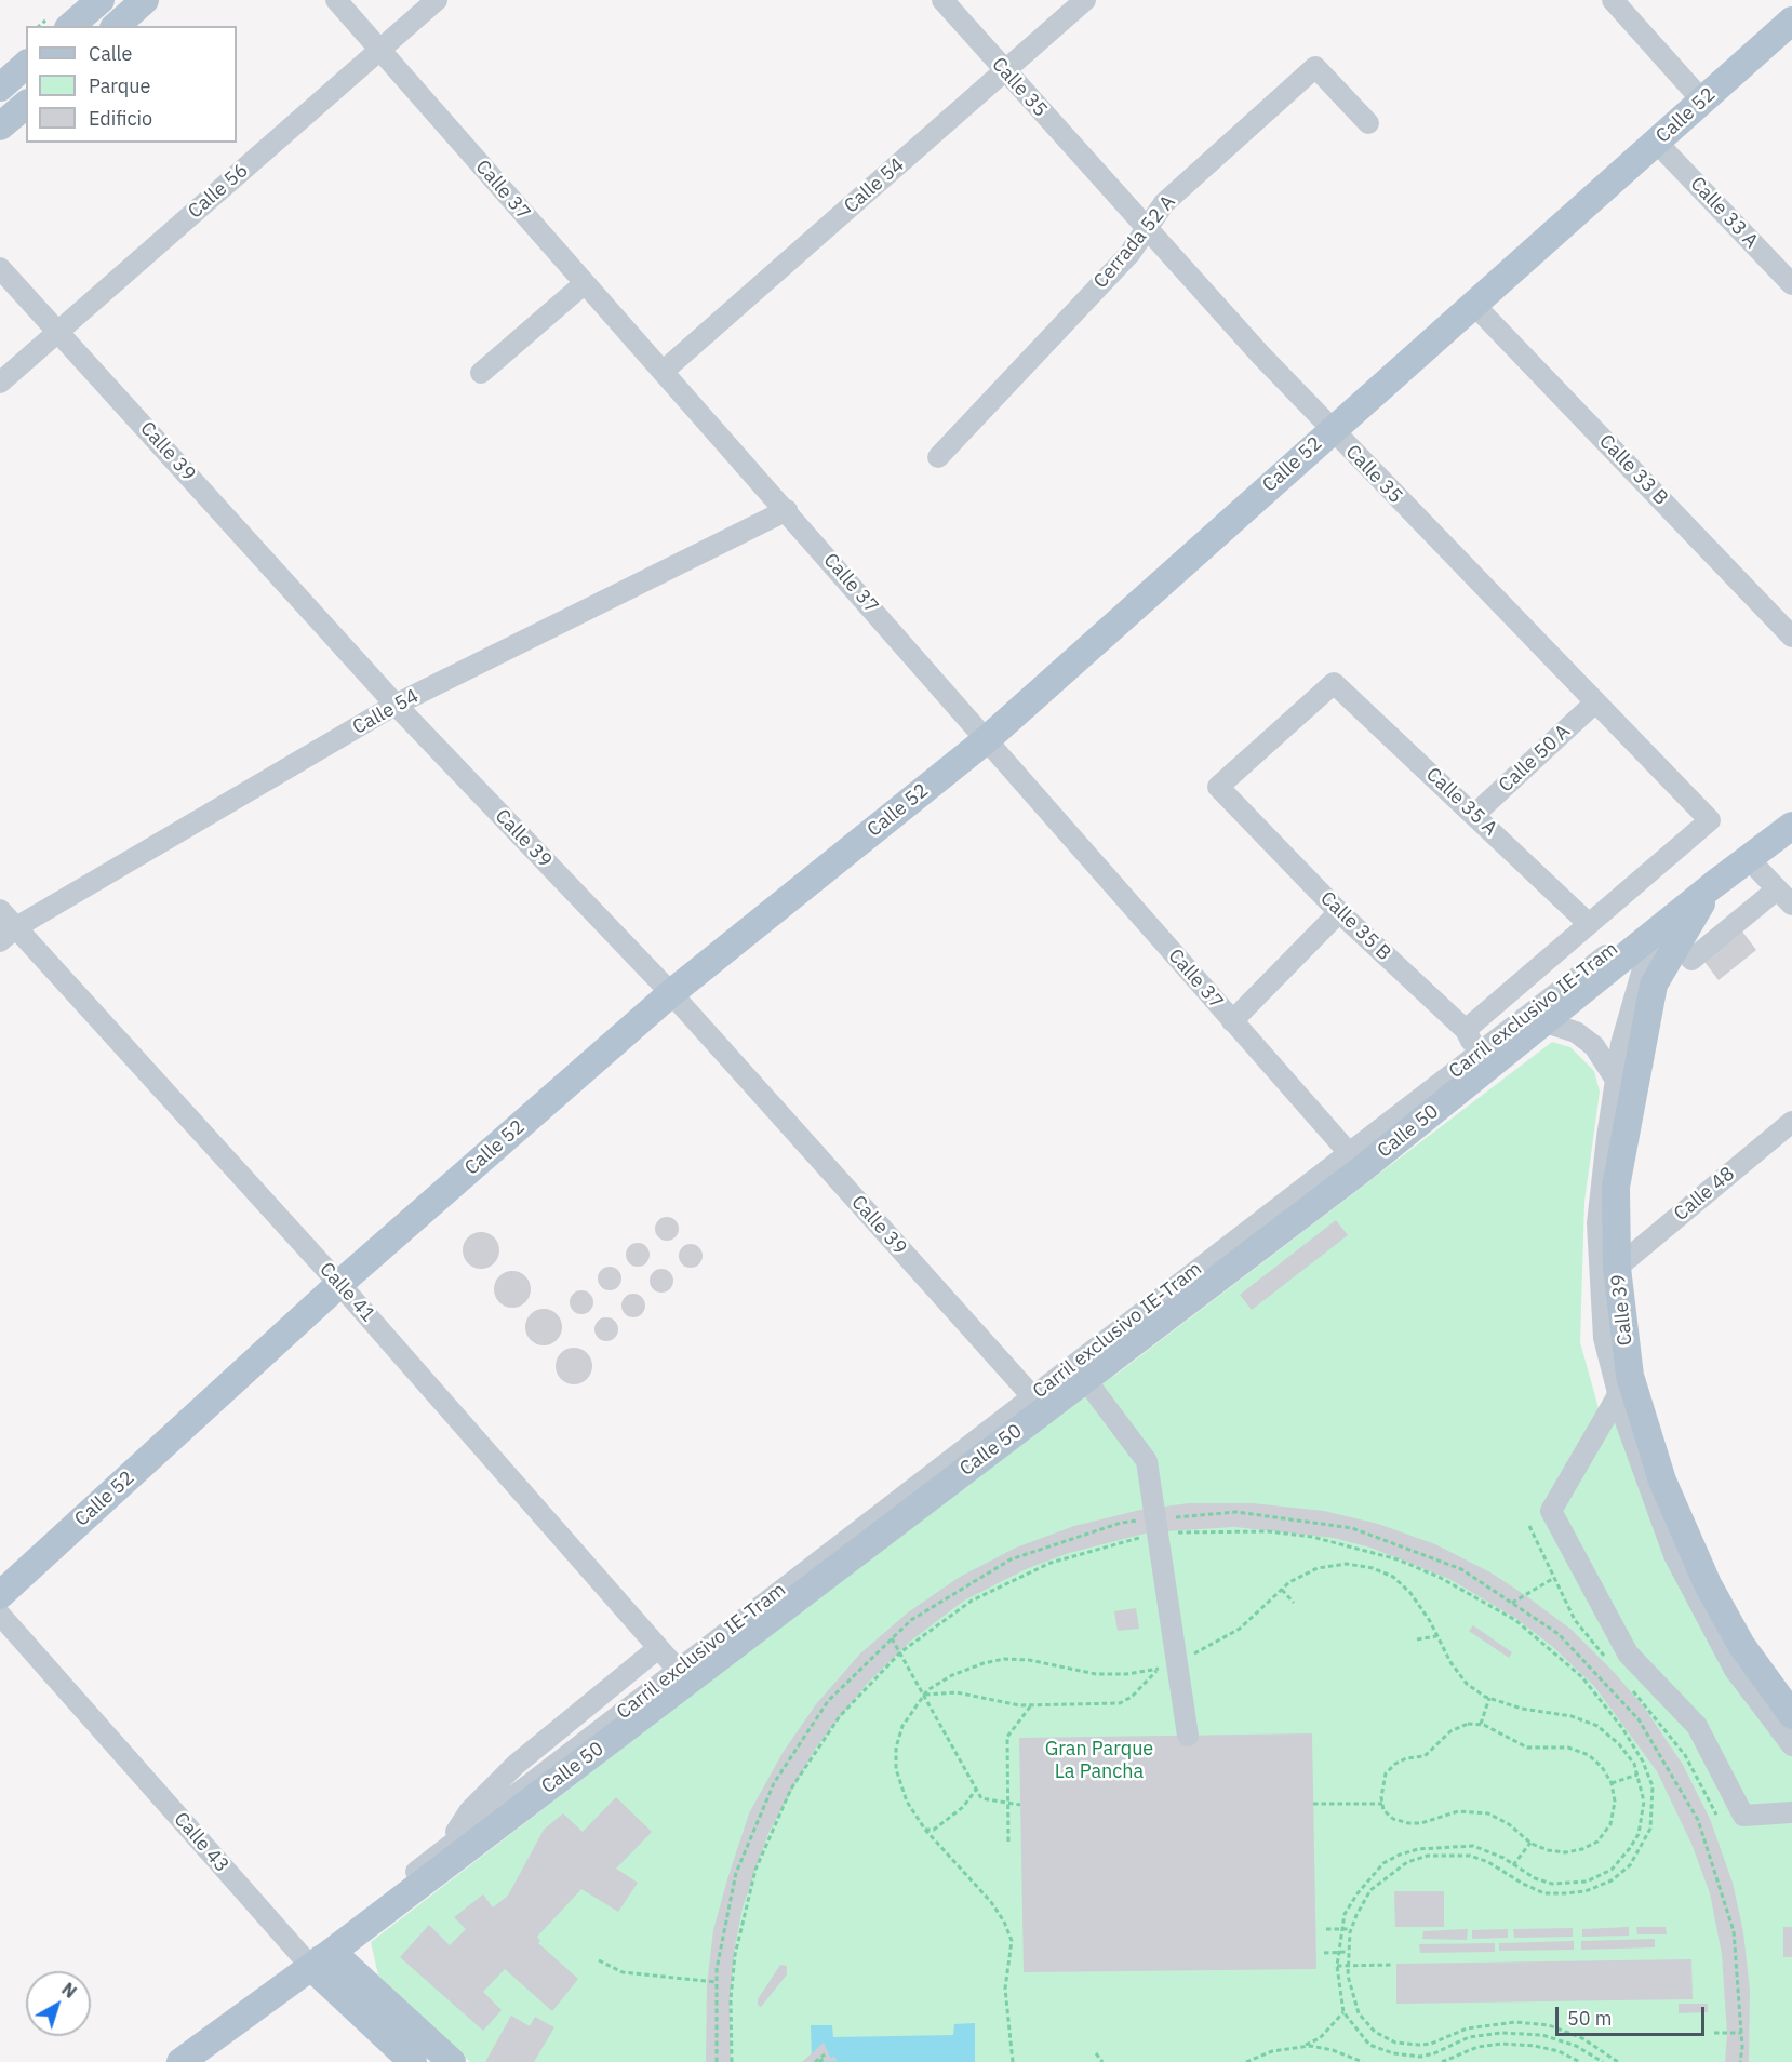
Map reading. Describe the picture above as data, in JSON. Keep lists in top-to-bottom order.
{
  "streets": {
    "main road": [
      "Calle 52",
      "Calle 39",
      "Calle 50",
      "Calle 43"
    ],
    "street": [
      "Calle 35",
      "Calle 54",
      "Calle 37",
      "Calle 56",
      "Calle 33 A",
      "Cerrada 52 A",
      "Calle 33 B",
      "Calle 50 A",
      "Calle 35 A",
      "Calle 35 B",
      "Carril exclusivo IE-Tram",
      "Calle 48",
      "Calle 41"
    ]
  },
  "crossings": [
    ["Calle 35", "Calle 52"],
    ["Calle 35", "Calle 54"],
    ["Calle 35", "Cerrada 52 A"],
    ["Calle 35", "Calle 50 A"],
    ["Calle 35", "Calle 35 A"],
    ["Calle 52", "Calle 37"],
    ["Calle 52", "Calle 33 A"],
    ["Calle 52", "Calle 39"],
    ["Calle 52", "Calle 33 B"],
    ["Calle 52", "Calle 41"],
    ["Calle 54", "Calle 37"],
    ["Calle 54", "Calle 39"],
    ["Calle 54", "Calle 41"],
    ["Calle 37", "Calle 56"],
    ["Calle 37", "Carril exclusivo IE-Tram"],
    ["Calle 37", "Calle 50"],
    ["Calle 56", "Calle 39"],
    ["Calle 39", "Carril exclusivo IE-Tram"],
    ["Calle 39", "Calle 50"],
    ["Calle 39", "Calle 48"],
    ["Calle 50 A", "Calle 35 A"],
    ["Calle 35 A", "Calle 35 B"],
    ["Calle 35 B", "Calle 50"],
    ["Carril exclusivo IE-Tram", "Calle 50"],
    ["Carril exclusivo IE-Tram", "Calle 41"],
    ["Calle 50", "Calle 41"],
    ["Calle 50", "Calle 43"]
  ],
  "parks": ["Gran Parque La Pancha"],
  "legend": ["Calle", "Parque", "Edificio"],
  "scale_bar": "50 m",
  "north": "top right"
}
